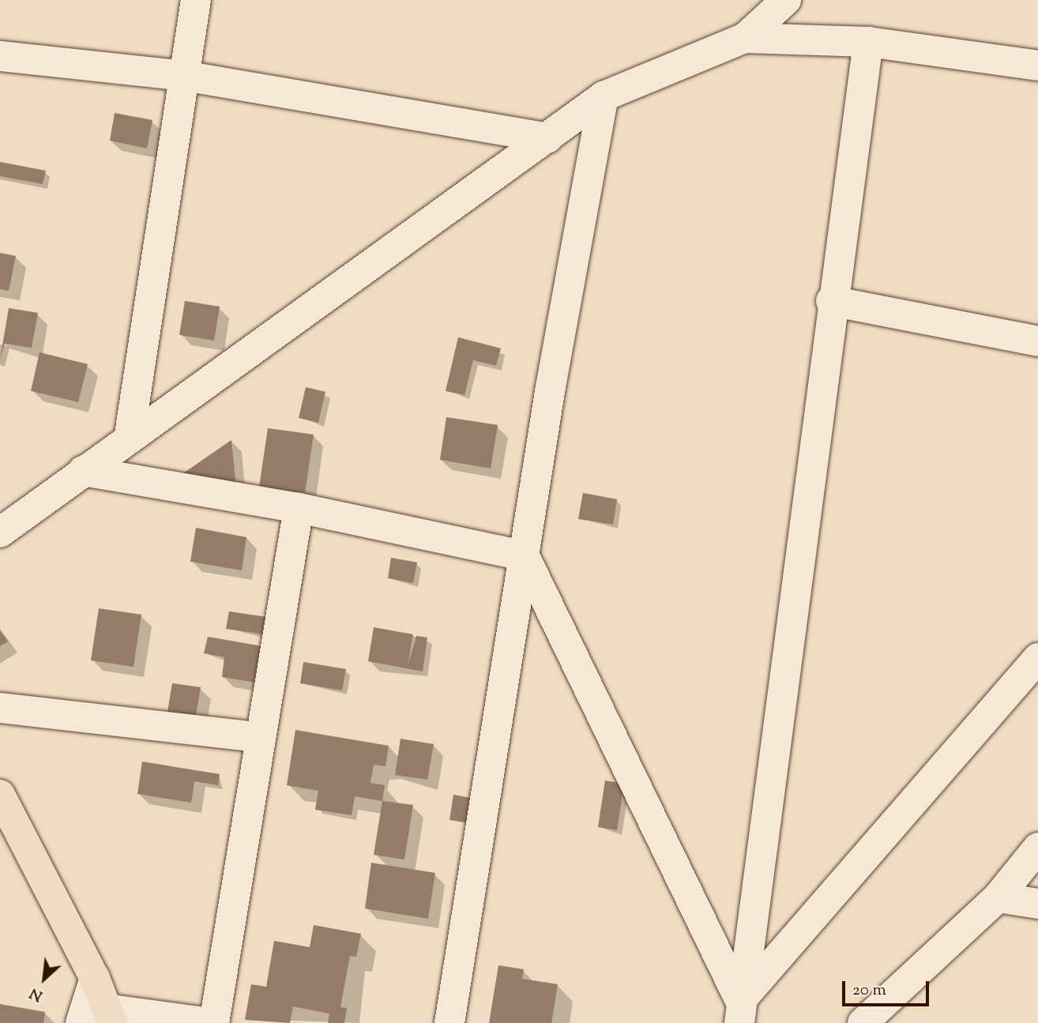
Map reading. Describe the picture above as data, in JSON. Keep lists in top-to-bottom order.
{
  "scale_bar": "20 m",
  "north": "bottom left"
}
